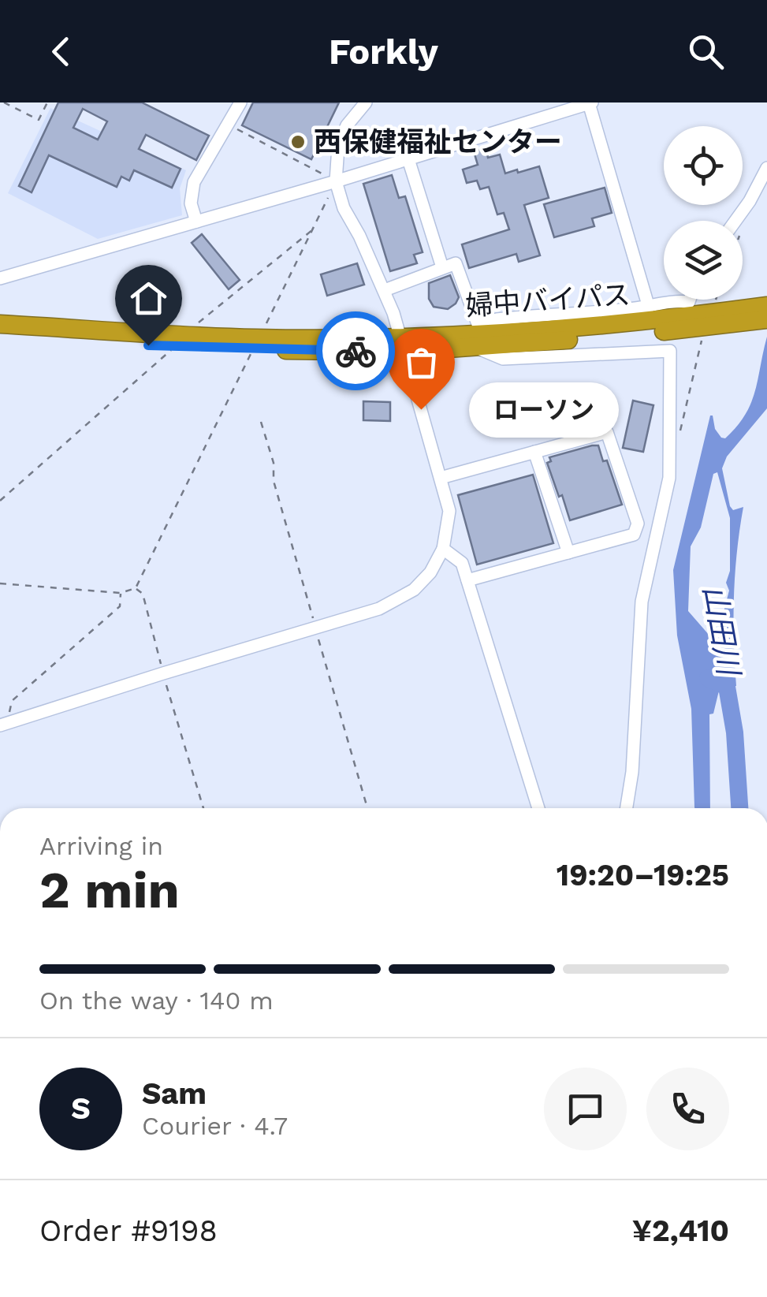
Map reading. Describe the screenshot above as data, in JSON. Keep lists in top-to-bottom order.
{
  "streets": {
    "highway": ["婦中バイパス"]
  },
  "water": ["山田川"],
  "places": ["西保健福祉センター", "ローソン"],
  "page": {
    "header": "Forkly",
    "bubble": "ローソン",
    "heading": ["2 min", "Arriving in", "19:20–19:25"],
    "panel": [
      "Sam",
      "Courier · 4.7",
      "Order #9198",
      "¥2,410"
    ],
    "bar": "On the way · 140 m",
    "round": "S"
  }
}
